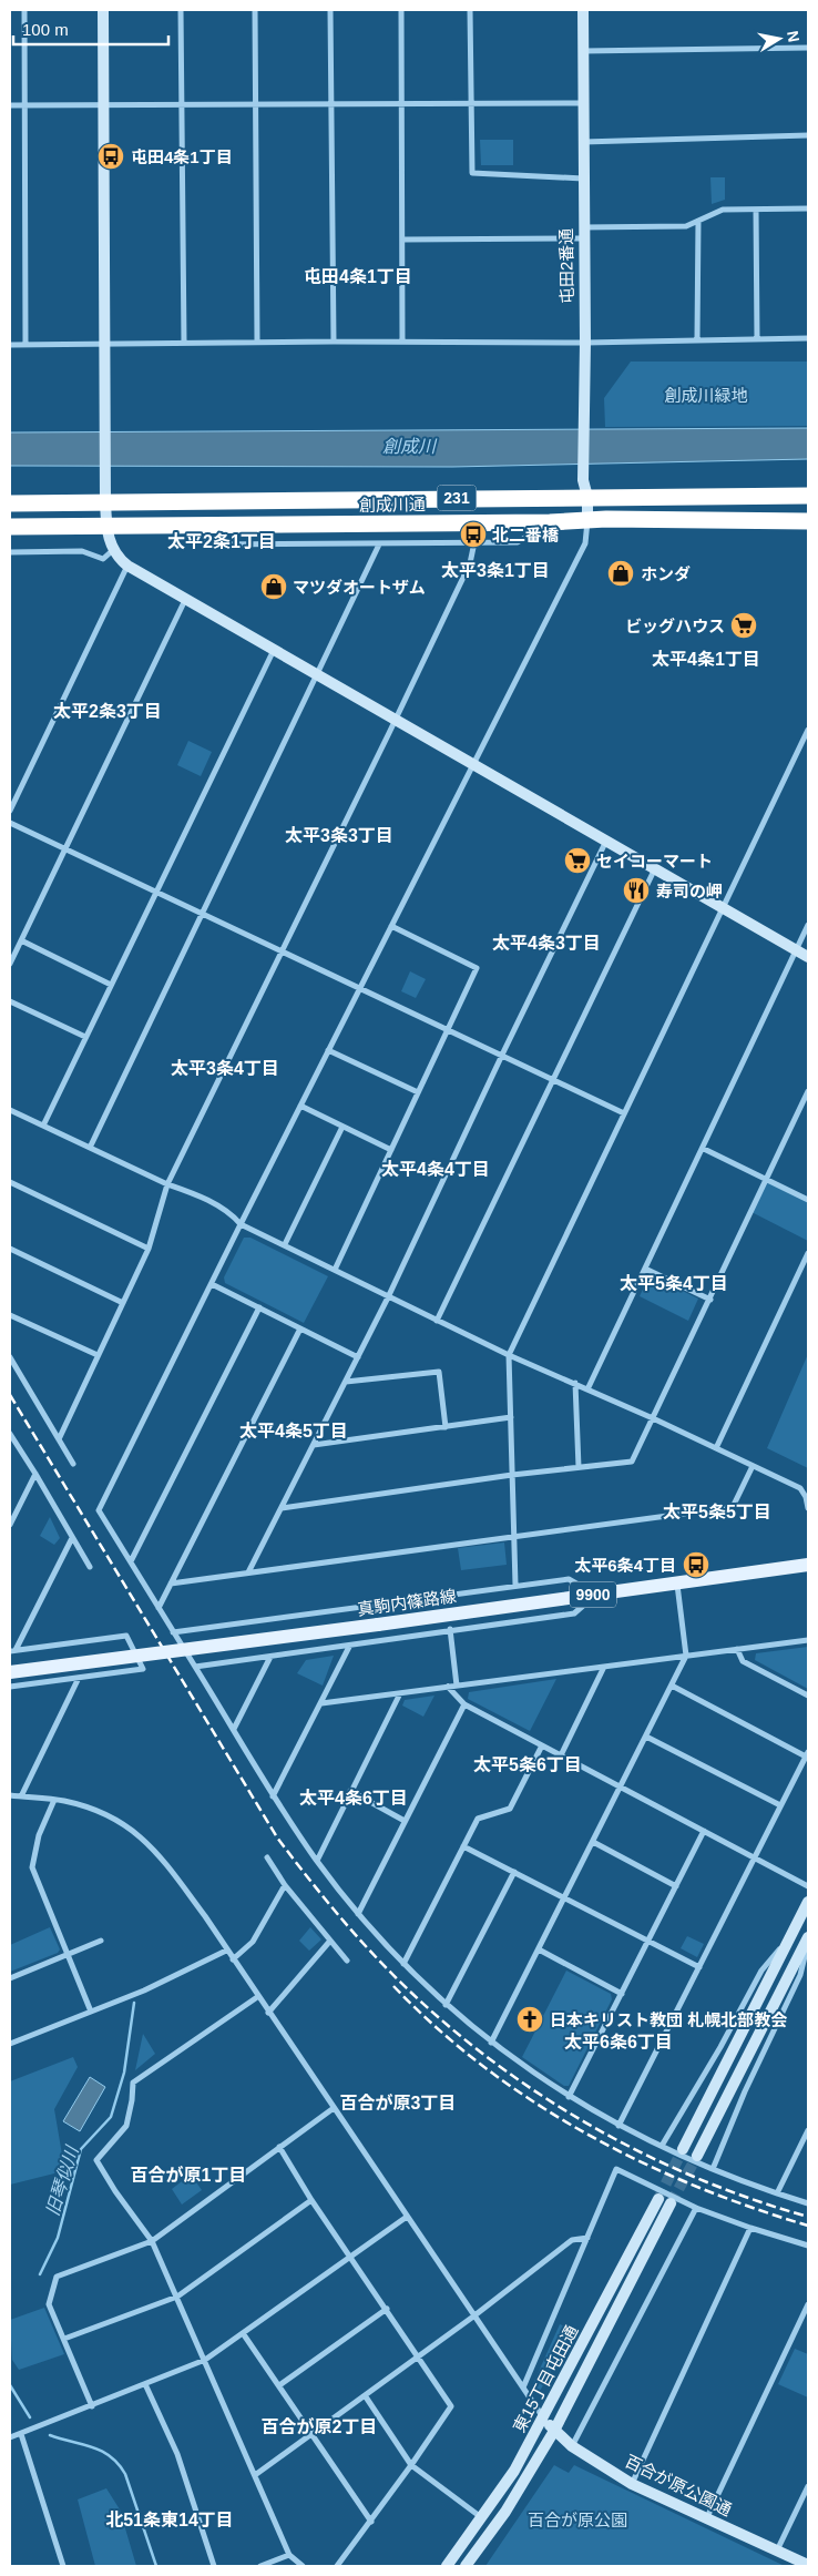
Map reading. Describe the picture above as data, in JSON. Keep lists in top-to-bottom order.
{
  "streets": {
    "highway": ["231", "創成川通"],
    "main road": ["9900", "真駒内篠路線"],
    "street": ["屯田2番通", "東15丁目屯田通", "百合が原公園通"]
  },
  "crossings": [
    ["屯田2番通", "創成川通"],
    ["東15丁目屯田通", "百合が原公園通"]
  ],
  "districts": [
    "屯田4条1丁目",
    "太平2条1丁目",
    "太平3条1丁目",
    "太平4条1丁目",
    "太平2条3丁目",
    "太平3条3丁目",
    "太平4条3丁目",
    "太平3条4丁目",
    "太平4条4丁目",
    "太平5条4丁目",
    "太平4条5丁目",
    "太平5条5丁目",
    "太平5条6丁目",
    "太平4条6丁目",
    "太平6条6丁目",
    "百合が原3丁目",
    "百合が原1丁目",
    "百合が原2丁目",
    "北51条東14丁目"
  ],
  "water": ["創成川", "旧琴似川"],
  "parks": ["創成川緑地", "百合が原公園"],
  "places": {
    "bus stop": ["屯田4条1丁目", "北二番橋", "太平6条4丁目"],
    "shop": ["ホンダ", "マツダオートザム"],
    "supermarket": ["ビッグハウス", "セイコーマート"],
    "restaurant": ["寿司の岬"],
    "church": ["日本キリスト教団 札幌北部教会"]
  },
  "scale_bar": "100 m",
  "north": "right"
}
